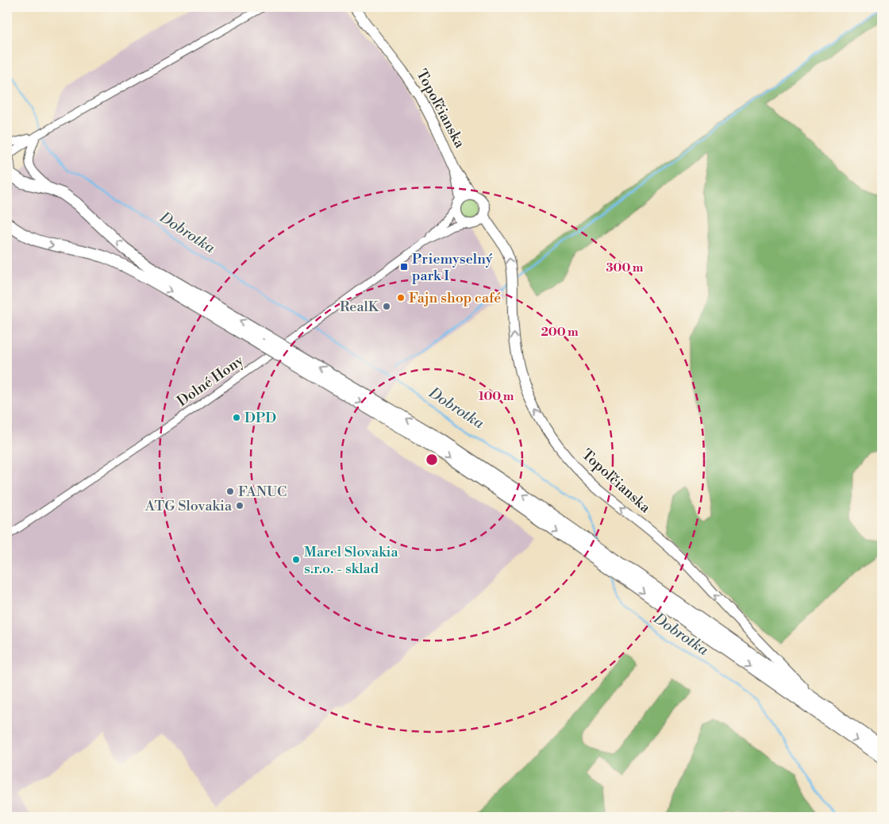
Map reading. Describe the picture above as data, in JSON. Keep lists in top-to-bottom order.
{
  "streets": {
    "street": ["Topoľčianska", "Dolné Hony"]
  },
  "crossings": [
    ["Topoľčianska", "Dolné Hony"]
  ],
  "one_way": ["Topoľčianska"],
  "water": ["Dobrotka"],
  "places": {
    "transit": ["Priemyselný park I"],
    "other": [
      "Fajn shop café",
      "RealK",
      "DPD",
      "FANUC",
      "ATG Slovakia",
      "Marel Slovakia s.r.o. - sklad"
    ]
  },
  "rings": ["300 m", "200 m", "100 m"]
}
